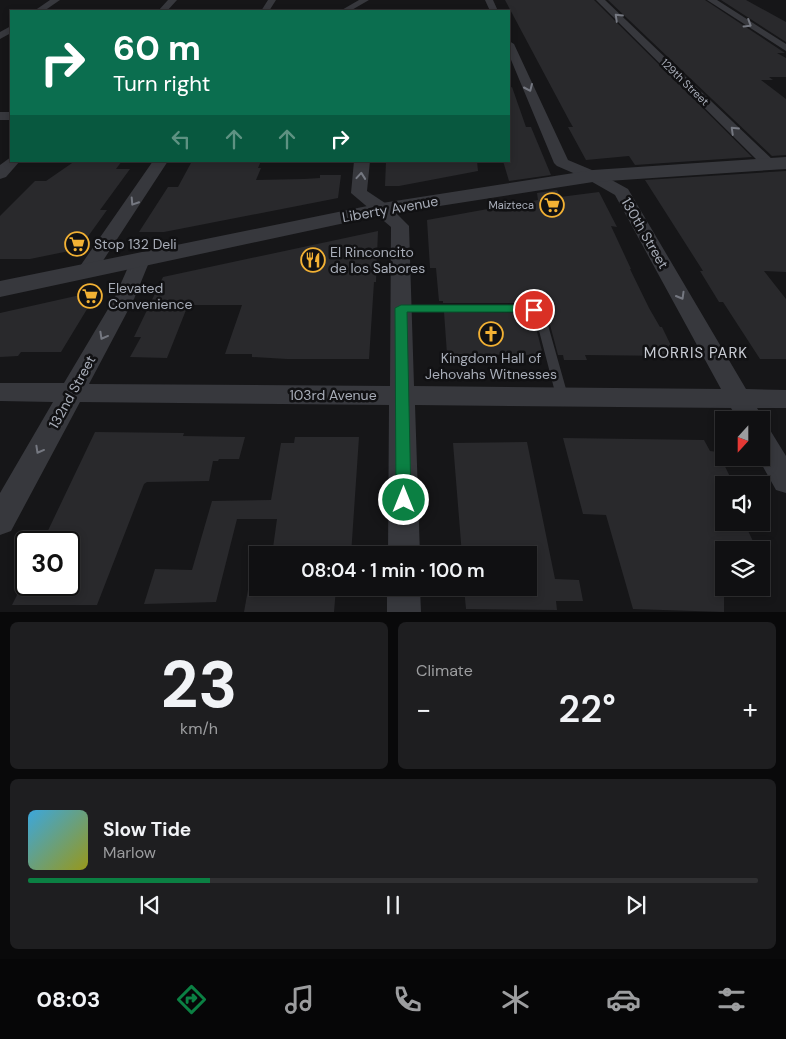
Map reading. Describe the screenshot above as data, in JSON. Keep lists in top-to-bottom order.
{
  "streets": {
    "street": [
      "129th Street",
      "Liberty Avenue",
      "130th Street",
      "132nd Street",
      "103rd Avenue"
    ]
  },
  "crossings": [
    ["129th Street", "Liberty Avenue"],
    ["Liberty Avenue", "130th Street"],
    ["Liberty Avenue", "132nd Street"],
    ["130th Street", "103rd Avenue"],
    ["132nd Street", "103rd Avenue"]
  ],
  "one_way": ["130th Street", "132nd Street"],
  "districts": ["MORRIS PARK"],
  "places": {
    "supermarket": ["Maizteca", "Stop 132 Deli", "Elevated Convenience"],
    "restaurant": ["El Rinconcito de los Sabores"],
    "church": ["Kingdom Hall of Jehovahs Witnesses"]
  },
  "north": "bottom",
  "page": {
    "turn": ["60 m", "Turn right"],
    "limit": "30",
    "trip": "08:04 · 1 min · 100 m",
    "tile": [
      ["23", "km/h"],
      "Climate"
    ],
    "heat": ["−", "22°", "+"],
    "song": ["Slow Tide", "Marlow"],
    "tabs": "08:03"
  }
}
